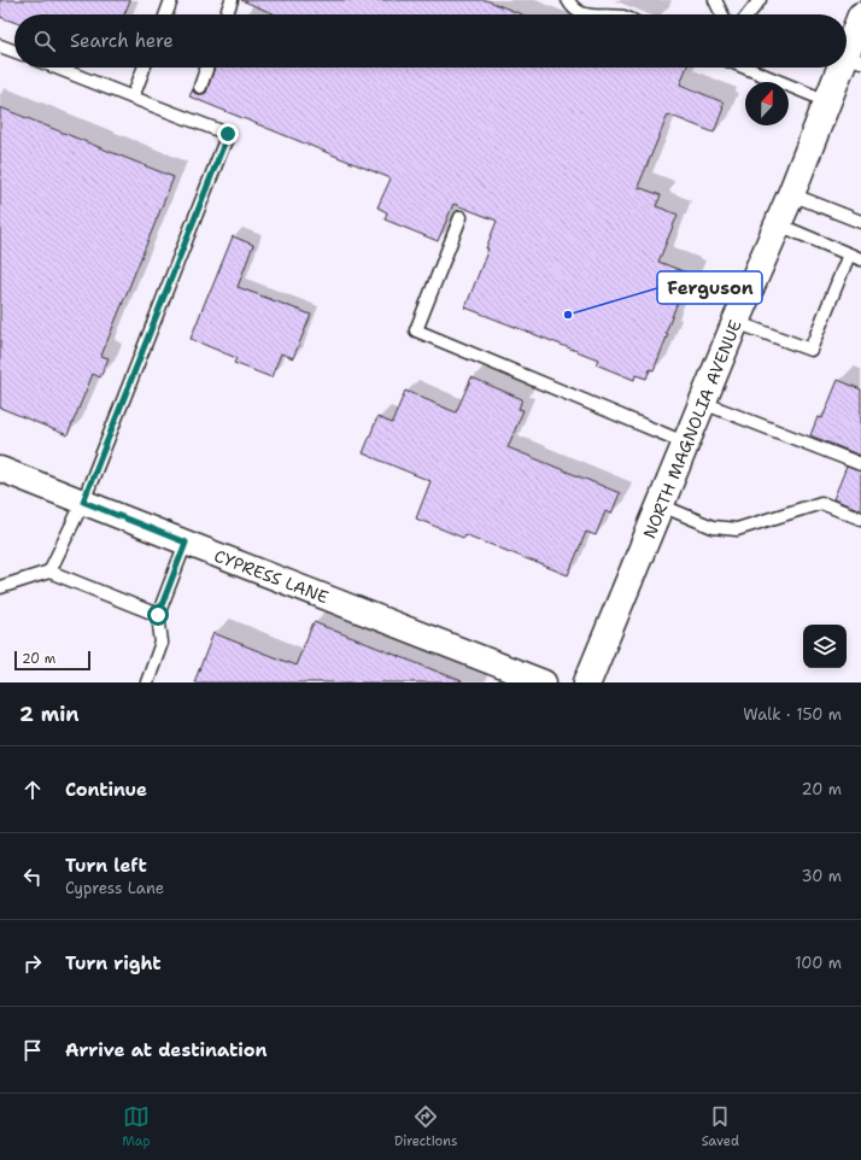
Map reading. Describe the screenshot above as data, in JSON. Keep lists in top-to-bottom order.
{
  "streets": {
    "main road": ["NORTH MAGNOLIA AVENUE"],
    "street": ["CYPRESS LANE"]
  },
  "places": ["Ferguson"],
  "scale_bar": "20 m",
  "north": "top",
  "page": {
    "search": "Search here",
    "scale": "20 m",
    "heading": ["2 min", "Walk · 150 m"],
    "list": [
      ["Continue", "20 m"],
      ["Turn left", "Cypress Lane", "30 m"],
      ["Turn right", "100 m"],
      "Arrive at destination"
    ],
    "nav": ["Map", "Directions", "Saved"]
  }
}
